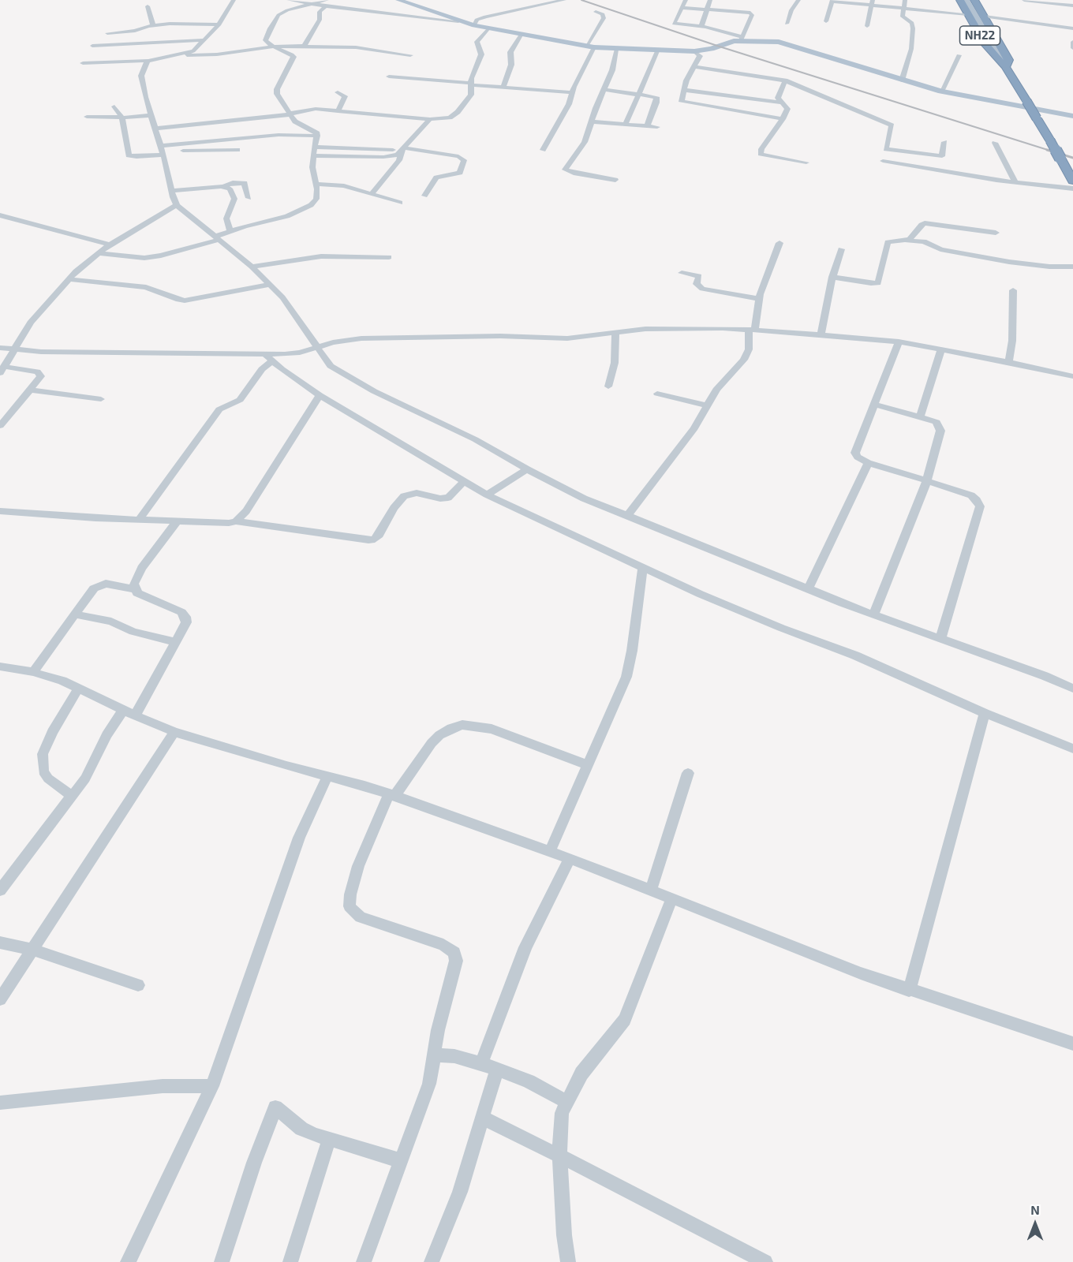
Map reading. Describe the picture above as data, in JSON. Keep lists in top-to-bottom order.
{
  "streets": {
    "highway": ["NH22"]
  },
  "north": "top"
}
